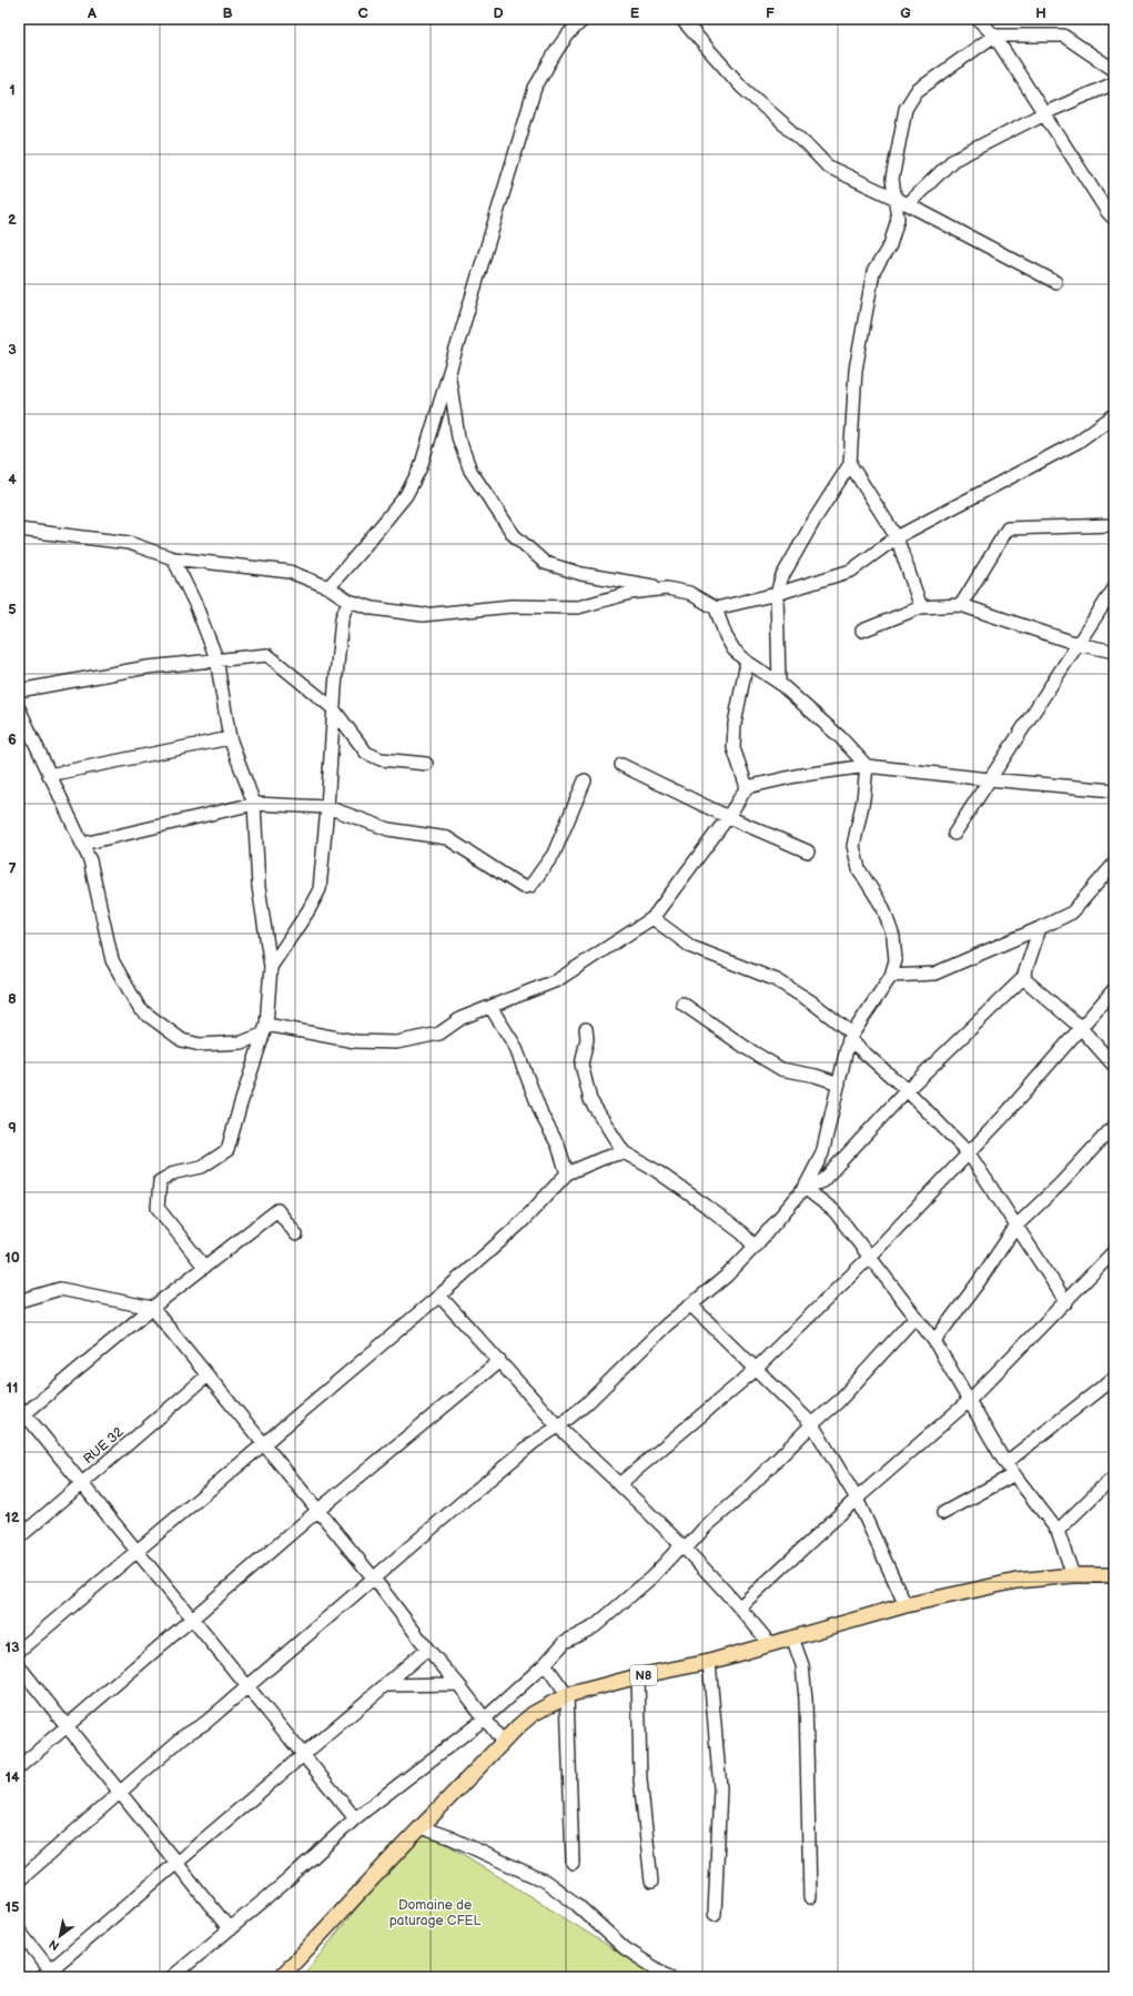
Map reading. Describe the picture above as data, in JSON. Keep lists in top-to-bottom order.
{
  "streets": {
    "main road": ["N8"],
    "street": ["RUE 32"]
  },
  "parks": ["Domaine de paturage CFEL"],
  "north": "bottom left",
  "grid": {
    "columns": [
      "A",
      "B",
      "C",
      "D",
      "E",
      "F",
      "G",
      "H"
    ],
    "rows": [
      "1",
      "2",
      "3",
      "4",
      "5",
      "6",
      "7",
      "8",
      "9",
      "10",
      "11",
      "12",
      "13",
      "14",
      "15"
    ]
  }
}
